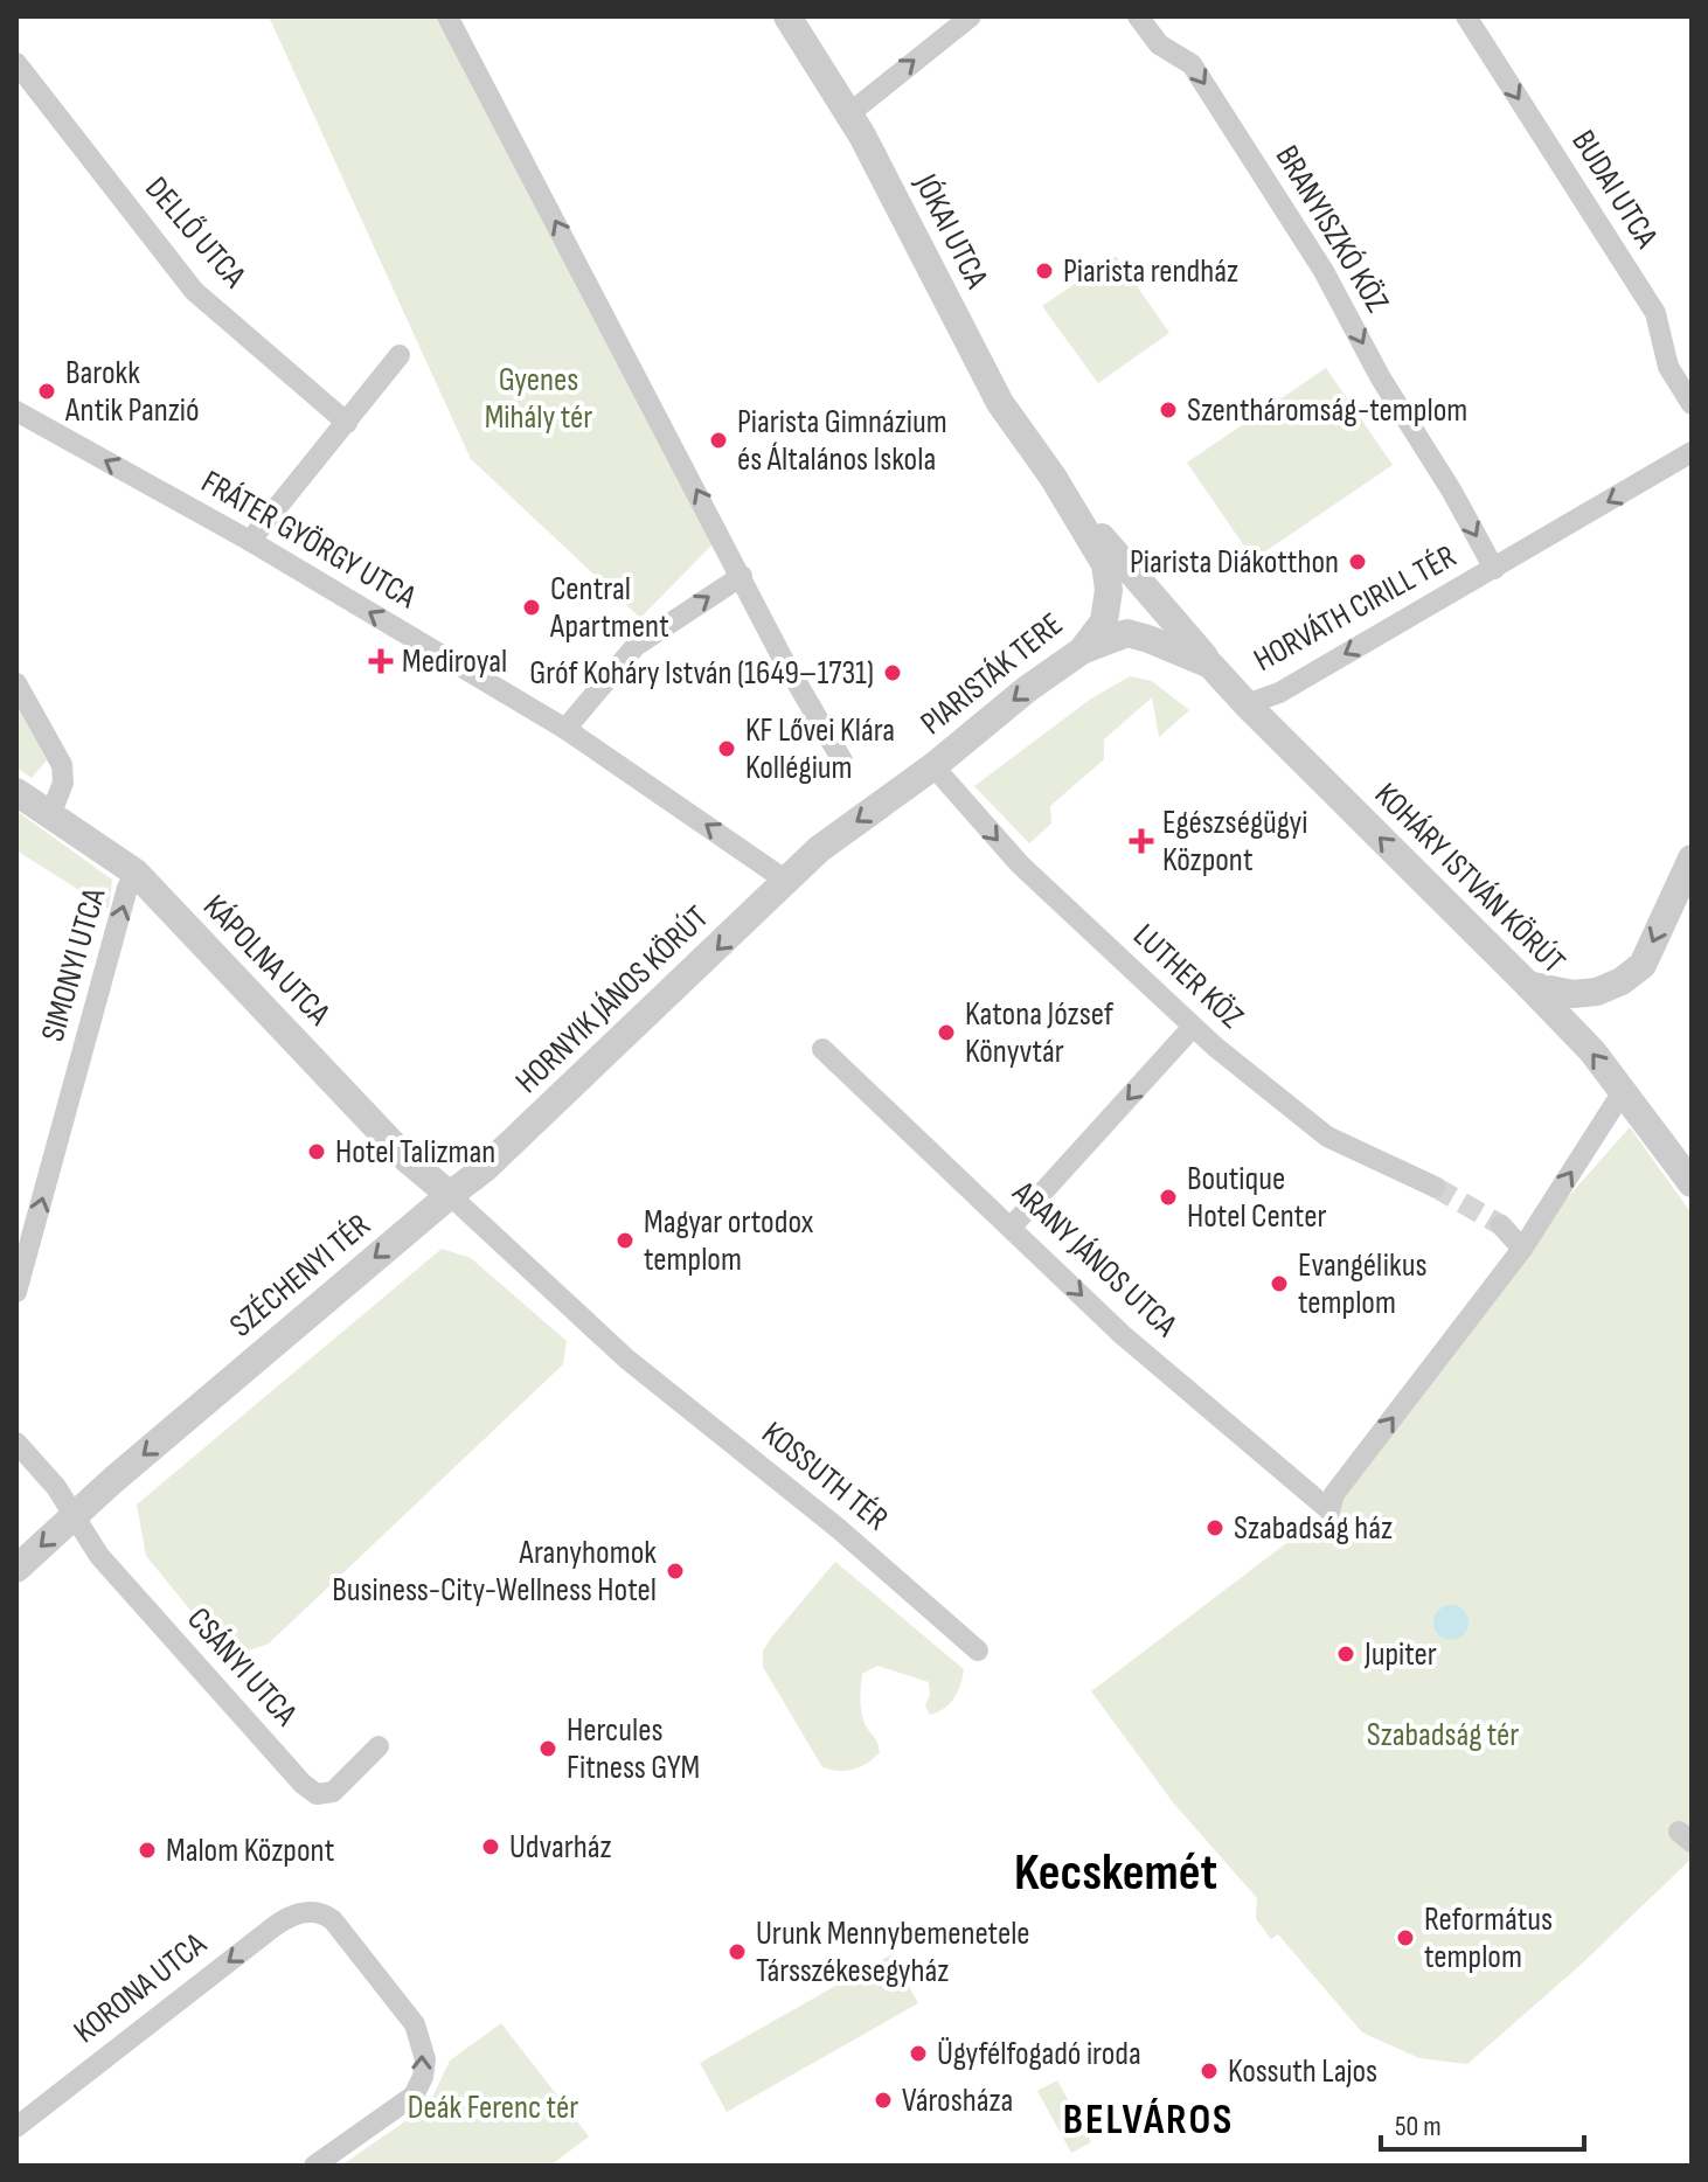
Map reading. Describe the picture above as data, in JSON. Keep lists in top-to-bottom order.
{
  "streets": {
    "street": [
      "BUDAI UTCA",
      "BRANYISZKÓ KÖZ",
      "JÓKAI UTCA",
      "DELLŐ UTCA",
      "FRÁTER GYÖRGY UTCA",
      "HORVÁTH CIRILL TÉR",
      "PIARISTÁK TERE",
      "KOHÁRY ISTVÁN KÖRÚT",
      "KÁPOLNA UTCA",
      "SIMONYI UTCA",
      "LUTHER KÖZ",
      "HORNYIK JÁNOS KÖRÚT",
      "ARANY JÁNOS UTCA",
      "SZÉCHENYI TÉR",
      "KOSSUTH TÉR",
      "CSÁNYI UTCA",
      "KORONA UTCA"
    ]
  },
  "crossings": [
    ["BRANYISZKÓ KÖZ", "HORVÁTH CIRILL TÉR"],
    ["JÓKAI UTCA", "PIARISTÁK TERE"],
    ["HORVÁTH CIRILL TÉR", "KOHÁRY ISTVÁN KÖRÚT"],
    ["PIARISTÁK TERE", "KOHÁRY ISTVÁN KÖRÚT"],
    ["PIARISTÁK TERE", "LUTHER KÖZ"],
    ["PIARISTÁK TERE", "HORNYIK JÁNOS KÖRÚT"],
    ["KÁPOLNA UTCA", "SIMONYI UTCA"],
    ["KÁPOLNA UTCA", "HORNYIK JÁNOS KÖRÚT"],
    ["KÁPOLNA UTCA", "SZÉCHENYI TÉR"],
    ["KÁPOLNA UTCA", "KOSSUTH TÉR"],
    ["HORNYIK JÁNOS KÖRÚT", "SZÉCHENYI TÉR"],
    ["HORNYIK JÁNOS KÖRÚT", "KOSSUTH TÉR"],
    ["SZÉCHENYI TÉR", "KOSSUTH TÉR"],
    ["SZÉCHENYI TÉR", "CSÁNYI UTCA"]
  ],
  "one_way": [
    "BUDAI UTCA",
    "BRANYISZKÓ KÖZ",
    "FRÁTER GYÖRGY UTCA",
    "HORVÁTH CIRILL TÉR",
    "PIARISTÁK TERE",
    "KOHÁRY ISTVÁN KÖRÚT",
    "SIMONYI UTCA",
    "LUTHER KÖZ",
    "HORNYIK JÁNOS KÖRÚT",
    "SZÉCHENYI TÉR"
  ],
  "districts": ["Kecskemét", "BELVÁROS"],
  "parks": ["Gyenes Mihály tér", "Szabadság tér", "Deák Ferenc tér"],
  "places": {
    "other": [
      "Piarista rendház",
      "Barokk Antik Panzió",
      "Szentháromság-templom",
      "Piarista Gimnázium és Általános Iskola",
      "Piarista Diákotthon",
      "Central Apartment",
      "Gróf Koháry István (1649–1731)",
      "KF Lővei Klára Kollégium",
      "Katona József Könyvtár",
      "Hotel Talizman",
      "Boutique Hotel Center",
      "Magyar ortodox templom",
      "Evangélikus templom",
      "Szabadság ház",
      "Aranyhomok Business-City-Wellness Hotel",
      "Jupiter",
      "Hercules Fitness GYM",
      "Udvarház",
      "Malom Központ",
      "Református templom",
      "Urunk Mennybemenetele Társszékesegyház",
      "Ügyfélfogadó iroda",
      "Kossuth Lajos",
      "Városháza"
    ],
    "health": ["Mediroyal", "Egészségügyi Központ"]
  },
  "scale_bar": "50 m"
}
